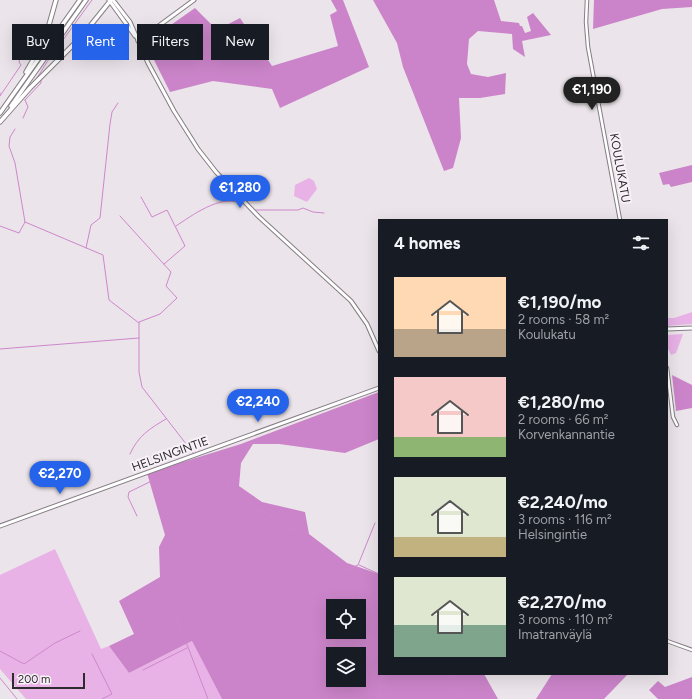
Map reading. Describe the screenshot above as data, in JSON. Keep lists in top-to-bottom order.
{
  "streets": {
    "main road": ["HELSINGINTIE"],
    "street": ["KOULUKATU"]
  },
  "scale_bar": "200 m",
  "page": {
    "chip": [
      "Buy",
      "Rent",
      "Filters",
      "New"
    ],
    "price": [
      "€1,190",
      "€1,280",
      "€2,240",
      "€2,270"
    ],
    "heading": "4 homes",
    "list": [
      {
        "name": "€1,190/mo",
        "note": "2 rooms · 58 m² · Koulukatu"
      },
      {
        "name": "€1,280/mo",
        "note": "2 rooms · 66 m² · Korvenkannantie"
      },
      {
        "name": "€2,240/mo",
        "note": "3 rooms · 116 m² · Helsingintie"
      },
      {
        "name": "€2,270/mo",
        "note": "3 rooms · 110 m² · Imatranväylä"
      }
    ],
    "scale": "200 m"
  }
}
